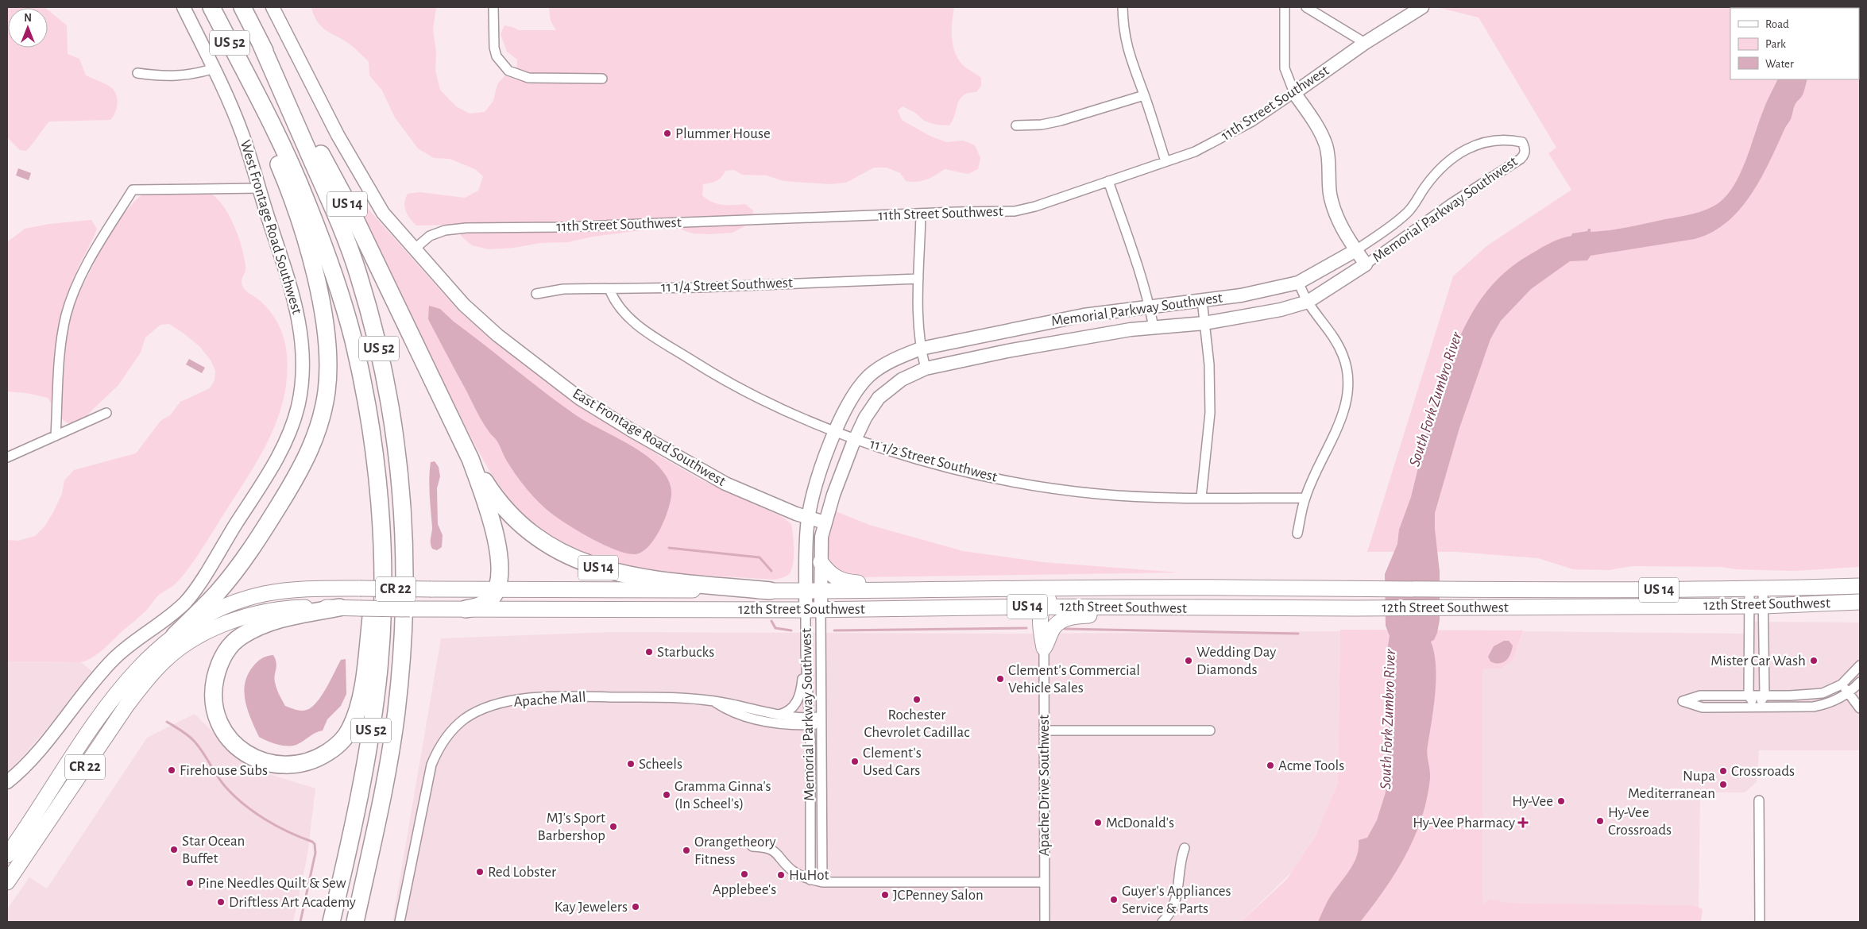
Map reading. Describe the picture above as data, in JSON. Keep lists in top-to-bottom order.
{
  "streets": {
    "highway": ["US 52", "US 14"],
    "main road": ["CR 22", "12th Street Southwest"],
    "street": [
      "11th Street Southwest",
      "Memorial Parkway Southwest",
      "West Frontage Road Southwest",
      "11 1/4 Street Southwest",
      "East Frontage Road Southwest",
      "11 1/2 Street Southwest",
      "Apache Mall",
      "Apache Drive Southwest"
    ]
  },
  "crossings": [
    ["US 52", "US 14"],
    ["11th Street Southwest", "East Frontage Road Southwest"],
    ["US 14", "CR 22"],
    ["US 14", "12th Street Southwest"],
    ["Memorial Parkway Southwest", "East Frontage Road Southwest"],
    ["Memorial Parkway Southwest", "11 1/2 Street Southwest"],
    ["Memorial Parkway Southwest", "12th Street Southwest"],
    ["Memorial Parkway Southwest", "Apache Mall"],
    ["11 1/4 Street Southwest", "11 1/2 Street Southwest"],
    ["CR 22", "12th Street Southwest"]
  ],
  "water": ["South Fork Zumbro River"],
  "places": {
    "other": [
      "Plummer House",
      "Starbucks",
      "Wedding Day Diamonds",
      "Mister Car Wash",
      "Clement's Commercial Vehicle Sales",
      "Rochester Chevrolet Cadillac",
      "Clement's Used Cars",
      "Scheels",
      "Acme Tools",
      "Firehouse Subs",
      "Crossroads",
      "Nupa Mediterranean",
      "Gramma Ginna's (In Scheel's)",
      "Hy-Vee",
      "Hy-Vee Crossroads",
      "McDonald's",
      "MJ's Sport Barbershop",
      "Star Ocean Buffet",
      "Orangetheory Fitness",
      "Red Lobster",
      "Applebee's",
      "HuHot",
      "Pine Needles Quilt & Sew",
      "JCPenney Salon",
      "Guyer's Appliances Service & Parts",
      "Driftless Art Academy",
      "Kay Jewelers"
    ],
    "health": ["Hy-Vee Pharmacy"]
  },
  "legend": ["Road", "Park", "Water"],
  "north": "top"
}
